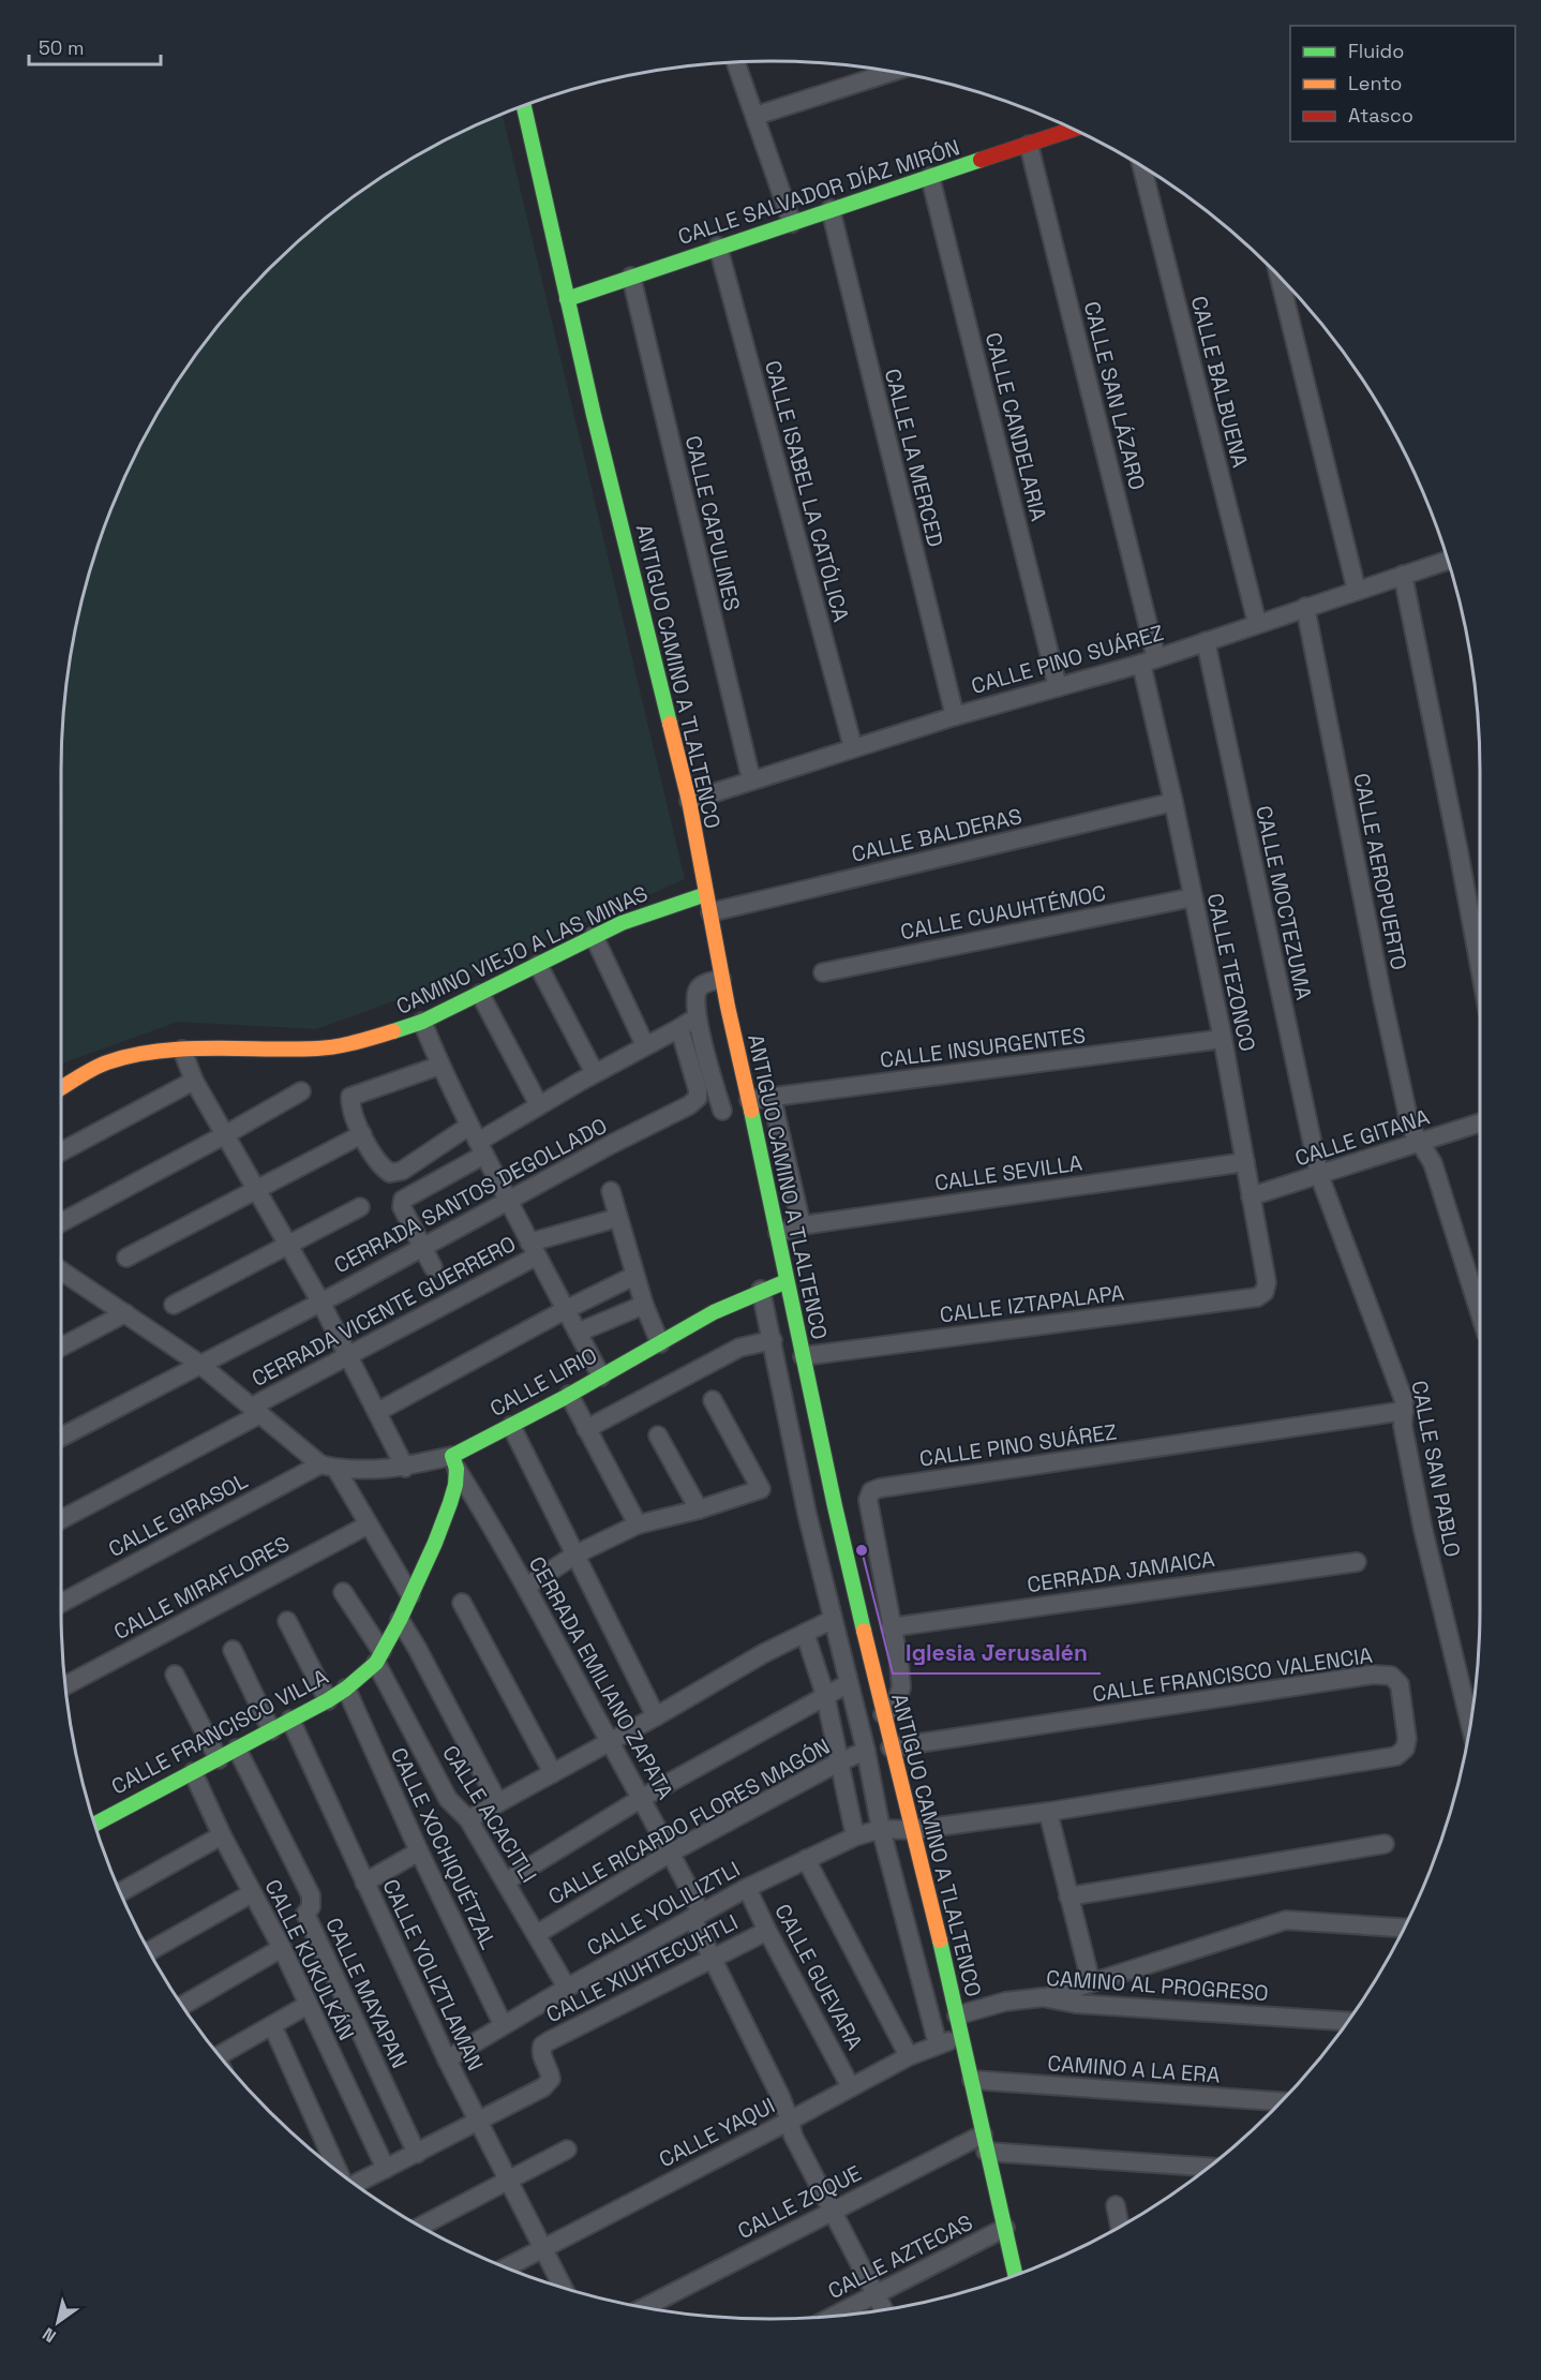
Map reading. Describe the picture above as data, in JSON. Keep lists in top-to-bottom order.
{
  "streets": {
    "street": [
      "CALLE SALVADOR DÍAZ MIRÓN",
      "CALLE BALBUENA",
      "CALLE SAN LÁZARO",
      "CALLE CANDELARIA",
      "CALLE LA MERCED",
      "CALLE ISABEL LA CATÓLICA",
      "CALLE CAPULINES",
      "CALLE PINO SUÁREZ",
      "ANTIGUO CAMINO A TLALTENCO",
      "CALLE BALDERAS",
      "CALLE AEROPUERTO",
      "CALLE MOCTEZUMA",
      "CALLE CUAUHTÉMOC",
      "CAMINO VIEJO A LAS MINAS",
      "CALLE TEZONCO",
      "CALLE INSURGENTES",
      "CALLE GITANA",
      "CALLE SEVILLA",
      "CERRADA SANTOS DEGOLLADO",
      "CALLE IZTAPALAPA",
      "CERRADA VICENTE GUERRERO",
      "CALLE LIRIO",
      "CALLE SAN PABLO",
      "CALLE GIRASOL",
      "CERRADA JAMAICA",
      "CALLE MIRAFLORES",
      "CALLE FRANCISCO VALENCIA",
      "CERRADA EMILIANO ZAPATA",
      "CALLE FRANCISCO VILLA",
      "CALLE ACACITLI",
      "CALLE RICARDO FLORES MAGÓN",
      "CALLE XOCHIQUÉTZAL",
      "CALLE YOLILIZTLI",
      "CALLE KUKULKÁN",
      "CALLE XIUHTECUHTLI",
      "CALLE YOLIZTLAMAN",
      "CALLE GUEVARA",
      "CAMINO AL PROGRESO",
      "CALLE MAYAPAN",
      "CAMINO A LA ERA",
      "CALLE YAQUI",
      "CALLE ZOQUE",
      "CALLE AZTECAS"
    ]
  },
  "crossings": [
    ["CALLE SALVADOR DÍAZ MIRÓN", "CALLE SAN LÁZARO"],
    ["CALLE SALVADOR DÍAZ MIRÓN", "CALLE CANDELARIA"],
    ["CALLE SALVADOR DÍAZ MIRÓN", "CALLE LA MERCED"],
    ["CALLE SALVADOR DÍAZ MIRÓN", "CALLE ISABEL LA CATÓLICA"],
    ["CALLE SALVADOR DÍAZ MIRÓN", "CALLE CAPULINES"],
    ["CALLE SALVADOR DÍAZ MIRÓN", "ANTIGUO CAMINO A TLALTENCO"],
    ["CALLE BALBUENA", "CALLE PINO SUÁREZ"],
    ["CALLE SAN LÁZARO", "CALLE PINO SUÁREZ"],
    ["CALLE SAN LÁZARO", "CALLE TEZONCO"],
    ["CALLE CANDELARIA", "CALLE PINO SUÁREZ"],
    ["CALLE LA MERCED", "CALLE PINO SUÁREZ"],
    ["CALLE ISABEL LA CATÓLICA", "CALLE PINO SUÁREZ"],
    ["CALLE CAPULINES", "CALLE PINO SUÁREZ"],
    ["CALLE PINO SUÁREZ", "ANTIGUO CAMINO A TLALTENCO"],
    ["CALLE PINO SUÁREZ", "CALLE AEROPUERTO"],
    ["CALLE PINO SUÁREZ", "CALLE MOCTEZUMA"],
    ["CALLE PINO SUÁREZ", "CALLE TEZONCO"],
    ["CALLE PINO SUÁREZ", "CALLE SAN PABLO"],
    ["CALLE PINO SUÁREZ", "CERRADA JAMAICA"],
    ["ANTIGUO CAMINO A TLALTENCO", "CALLE BALDERAS"],
    ["ANTIGUO CAMINO A TLALTENCO", "CAMINO VIEJO A LAS MINAS"],
    ["ANTIGUO CAMINO A TLALTENCO", "CALLE INSURGENTES"],
    ["ANTIGUO CAMINO A TLALTENCO", "CALLE SEVILLA"],
    ["ANTIGUO CAMINO A TLALTENCO", "CALLE IZTAPALAPA"],
    ["ANTIGUO CAMINO A TLALTENCO", "CALLE LIRIO"],
    ["ANTIGUO CAMINO A TLALTENCO", "CALLE FRANCISCO VALENCIA"],
    ["ANTIGUO CAMINO A TLALTENCO", "CALLE YOLILIZTLI"],
    ["ANTIGUO CAMINO A TLALTENCO", "CAMINO AL PROGRESO"],
    ["ANTIGUO CAMINO A TLALTENCO", "CAMINO A LA ERA"],
    ["ANTIGUO CAMINO A TLALTENCO", "CALLE YAQUI"],
    ["ANTIGUO CAMINO A TLALTENCO", "CALLE ZOQUE"],
    ["ANTIGUO CAMINO A TLALTENCO", "CALLE AZTECAS"],
    ["CALLE BALDERAS", "CALLE TEZONCO"],
    ["CALLE AEROPUERTO", "CALLE GITANA"],
    ["CALLE MOCTEZUMA", "CALLE GITANA"],
    ["CALLE MOCTEZUMA", "CALLE SAN PABLO"],
    ["CALLE CUAUHTÉMOC", "CALLE TEZONCO"],
    ["CALLE TEZONCO", "CALLE INSURGENTES"],
    ["CALLE TEZONCO", "CALLE GITANA"],
    ["CALLE TEZONCO", "CALLE SEVILLA"],
    ["CALLE TEZONCO", "CALLE IZTAPALAPA"],
    ["CALLE GITANA", "CALLE SAN PABLO"],
    ["CALLE LIRIO", "CALLE GIRASOL"],
    ["CALLE LIRIO", "CERRADA EMILIANO ZAPATA"],
    ["CALLE LIRIO", "CALLE FRANCISCO VILLA"],
    ["CALLE FRANCISCO VALENCIA", "CALLE YOLILIZTLI"],
    ["CERRADA EMILIANO ZAPATA", "CALLE FRANCISCO VILLA"],
    ["CERRADA EMILIANO ZAPATA", "CALLE RICARDO FLORES MAGÓN"],
    ["CERRADA EMILIANO ZAPATA", "CALLE YOLILIZTLI"],
    ["CERRADA EMILIANO ZAPATA", "CALLE XIUHTECUHTLI"],
    ["CERRADA EMILIANO ZAPATA", "CALLE YAQUI"],
    ["CERRADA EMILIANO ZAPATA", "CALLE ZOQUE"],
    ["CERRADA EMILIANO ZAPATA", "CALLE AZTECAS"],
    ["CALLE FRANCISCO VILLA", "CALLE ACACITLI"],
    ["CALLE FRANCISCO VILLA", "CALLE XOCHIQUÉTZAL"],
    ["CALLE FRANCISCO VILLA", "CALLE KUKULKÁN"],
    ["CALLE FRANCISCO VILLA", "CALLE YOLIZTLAMAN"],
    ["CALLE FRANCISCO VILLA", "CALLE MAYAPAN"],
    ["CALLE ACACITLI", "CALLE RICARDO FLORES MAGÓN"],
    ["CALLE ACACITLI", "CALLE YOLILIZTLI"],
    ["CALLE XOCHIQUÉTZAL", "CALLE YOLILIZTLI"],
    ["CALLE YOLILIZTLI", "CALLE YOLIZTLAMAN"],
    ["CALLE YOLILIZTLI", "CALLE GUEVARA"],
    ["CALLE XIUHTECUHTLI", "CALLE YOLIZTLAMAN"],
    ["CALLE XIUHTECUHTLI", "CALLE GUEVARA"],
    ["CALLE YOLIZTLAMAN", "CALLE YAQUI"],
    ["CALLE GUEVARA", "CALLE YAQUI"]
  ],
  "places": ["Iglesia Jerusalén"],
  "legend": ["Fluido", "Lento", "Atasco"],
  "scale_bar": "50 m",
  "north": "bottom left"
}
